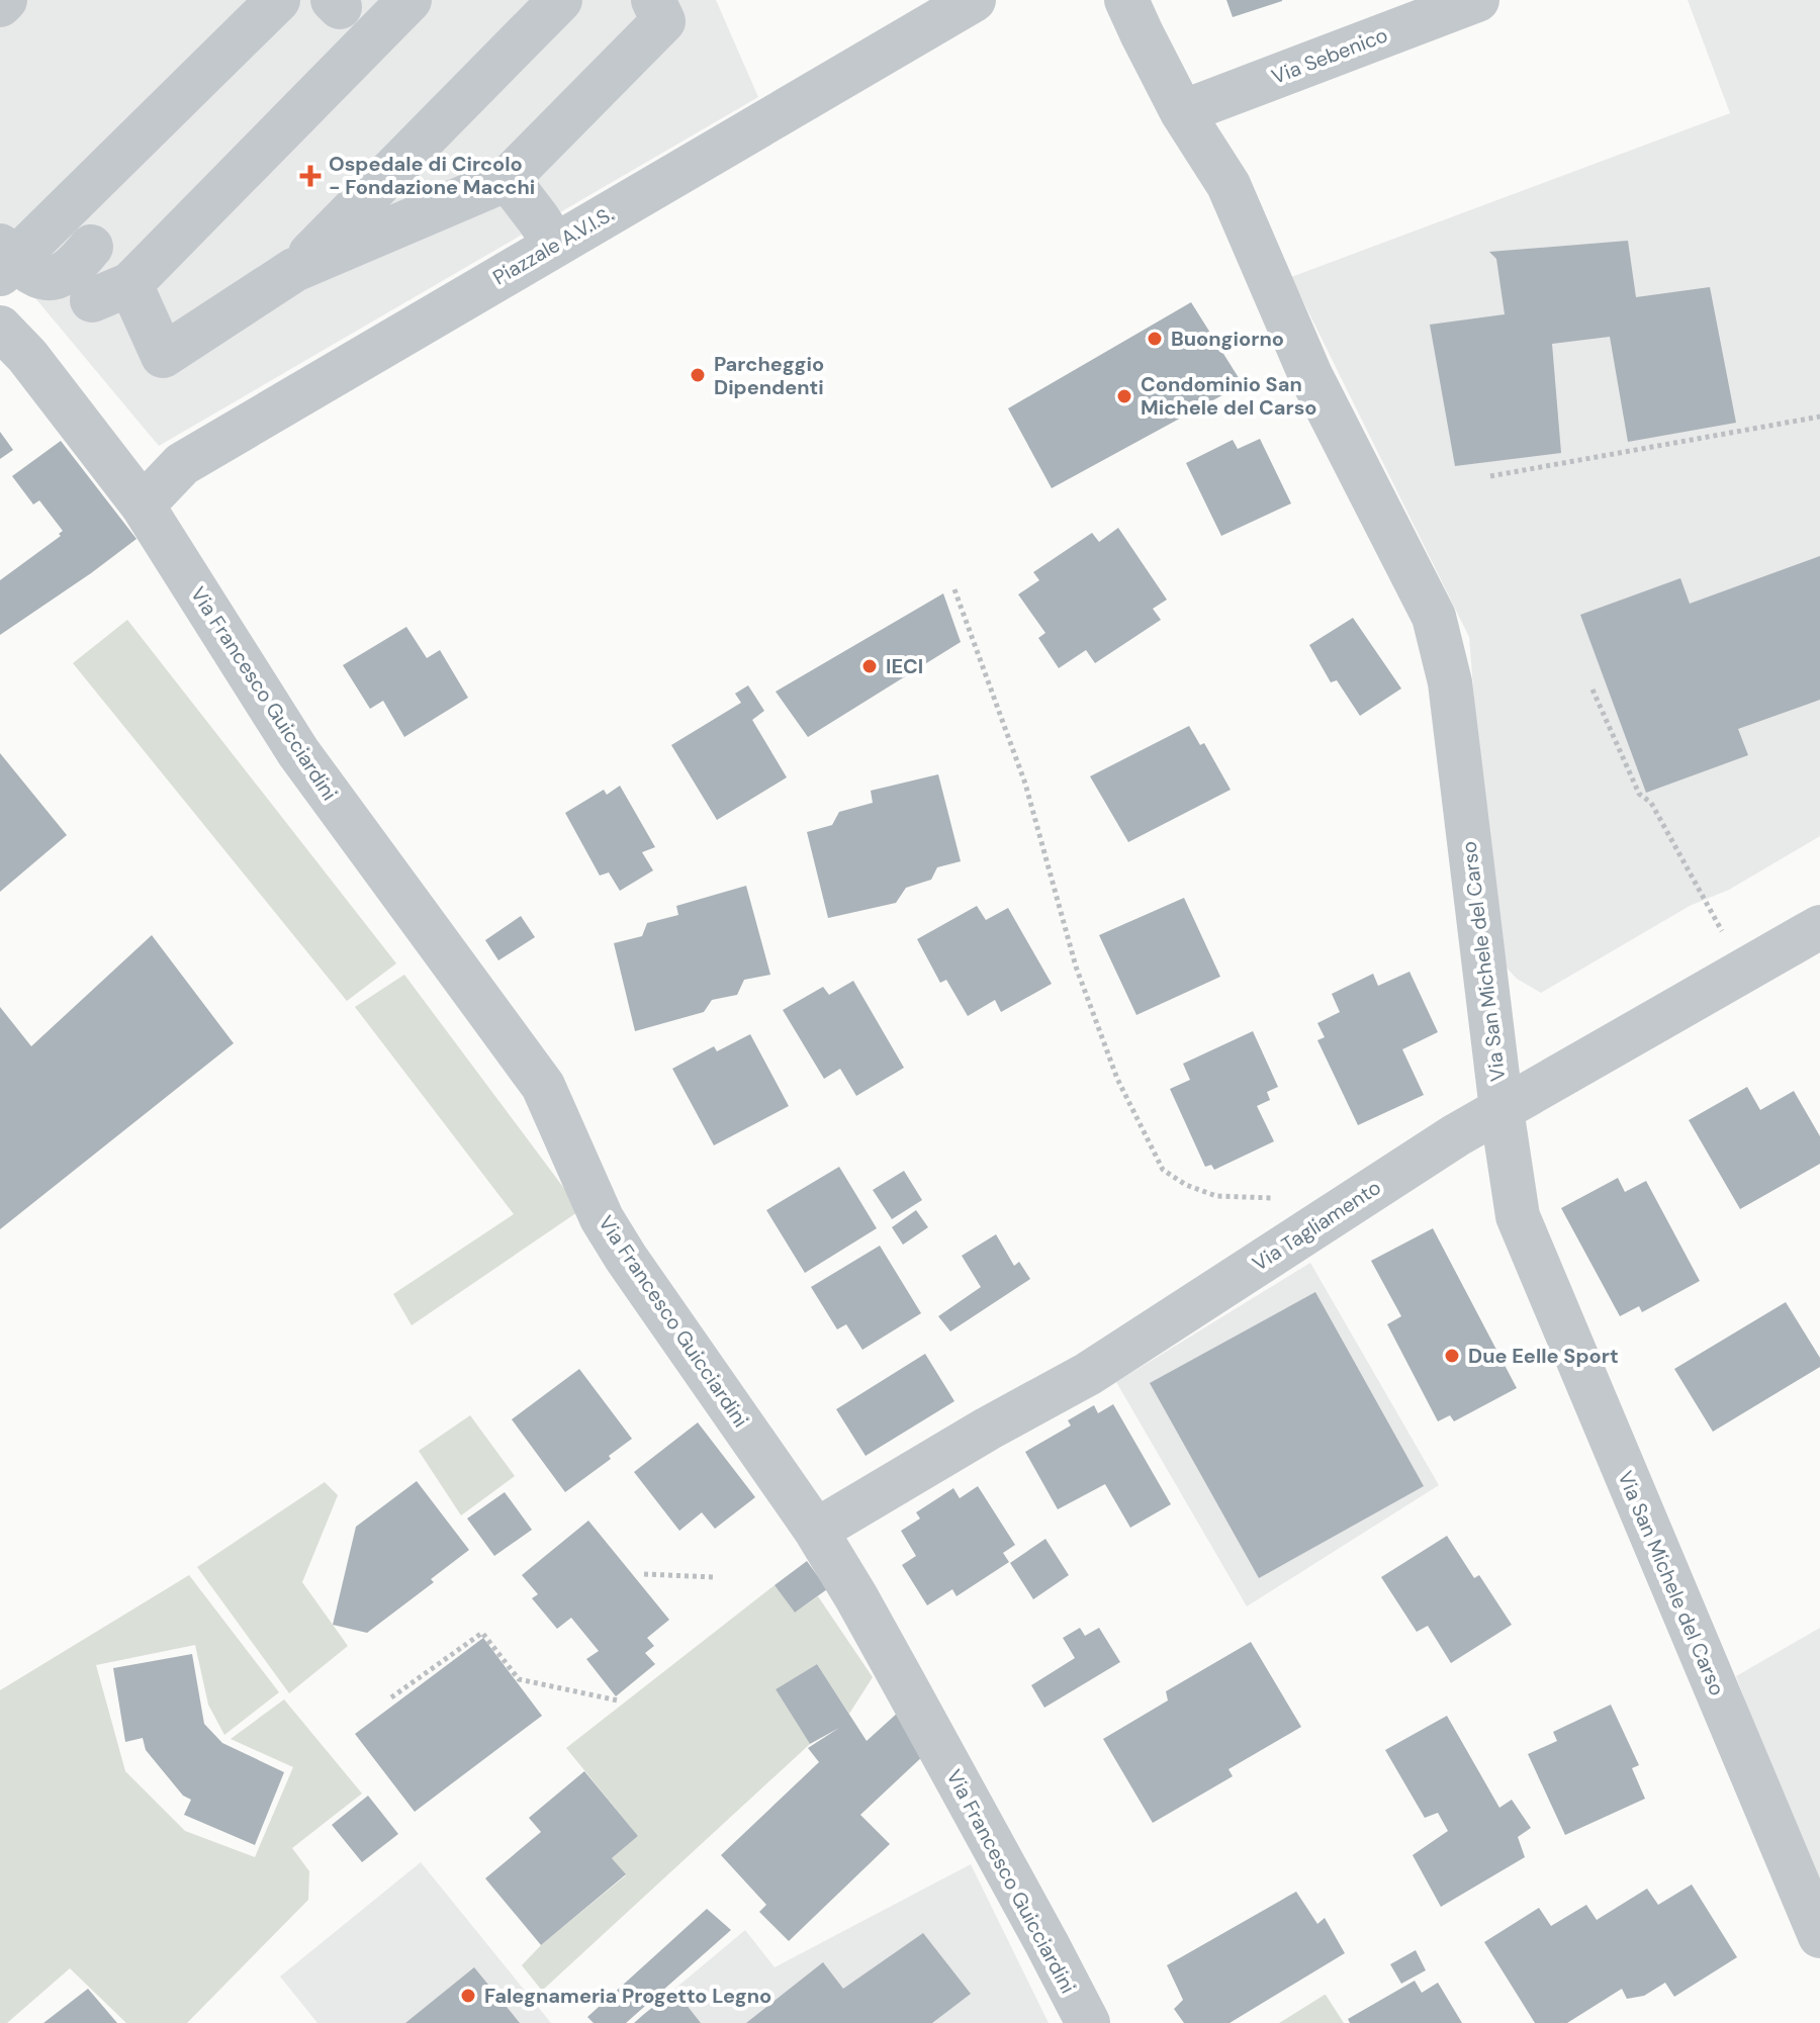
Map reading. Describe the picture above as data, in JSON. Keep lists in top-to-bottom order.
{
  "streets": {
    "street": [
      "Via Sebenico",
      "Piazzale A.V.I.S.",
      "Via Francesco Guicciardini",
      "Via San Michele del Carso",
      "Via Tagliamento"
    ]
  },
  "crossings": [
    ["Via Sebenico", "Via San Michele del Carso"],
    ["Piazzale A.V.I.S.", "Via Francesco Guicciardini"],
    ["Via Francesco Guicciardini", "Via Tagliamento"],
    ["Via San Michele del Carso", "Via Tagliamento"]
  ],
  "places": {
    "health": ["Ospedale di Circolo - Fondazione Macchi"],
    "other": [
      "Buongiorno",
      "Parcheggio Dipendenti",
      "Condominio San Michele del Carso",
      "IECI",
      "Due Eelle Sport",
      "Falegnameria Progetto Legno"
    ]
  }
}
